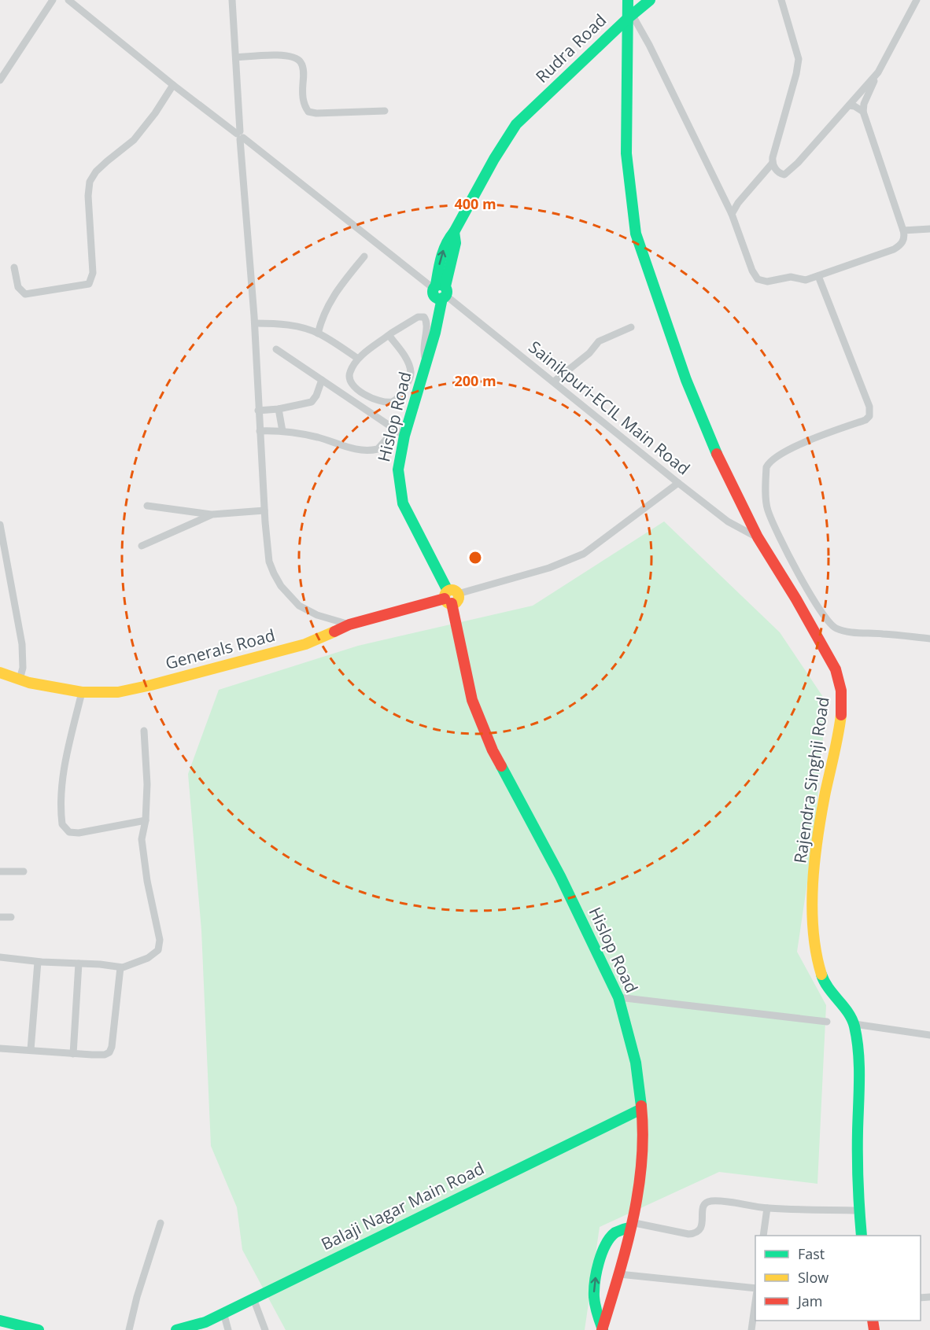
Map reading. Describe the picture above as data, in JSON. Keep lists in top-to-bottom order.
{
  "streets": {
    "street": [
      "Rudra Road",
      "Sainikpuri-ECIL Main Road",
      "Hislop Road",
      "Generals Road",
      "Rajendra Singhji Road",
      "Balaji Nagar Main Road"
    ]
  },
  "crossings": [
    ["Rudra Road", "Hislop Road"],
    ["Rudra Road", "Rajendra Singhji Road"],
    ["Sainikpuri-ECIL Main Road", "Hislop Road"],
    ["Sainikpuri-ECIL Main Road", "Rajendra Singhji Road"],
    ["Hislop Road", "Generals Road"],
    ["Hislop Road", "Balaji Nagar Main Road"]
  ],
  "legend": ["Fast", "Slow", "Jam"],
  "rings": ["400 m", "200 m"]
}
